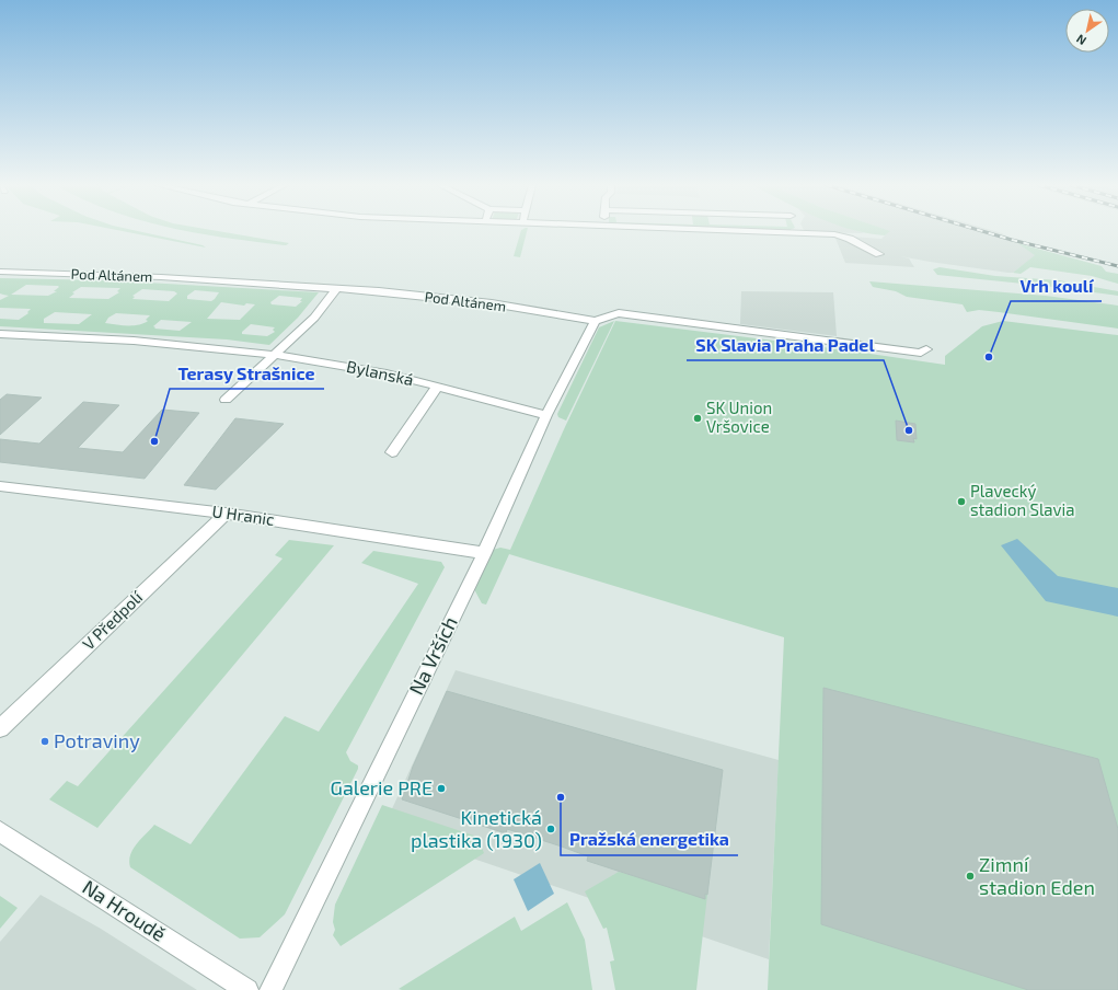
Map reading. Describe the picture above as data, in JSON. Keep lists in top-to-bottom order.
{
  "streets": {
    "street": [
      "Pod Altánem",
      "Bylanská",
      "U Hranic",
      "V Předpolí",
      "Na Vrších",
      "Na Hroudě"
    ]
  },
  "crossings": [
    ["Pod Altánem", "Na Vrších"],
    ["Bylanská", "Na Vrších"],
    ["U Hranic", "V Předpolí"],
    ["U Hranic", "Na Vrších"]
  ],
  "places": [
    "Vrh koulí",
    "SK Union Vršovice",
    "SK Slavia Praha Padel",
    "Terasy Strašnice",
    "Plavecký stadion Slavia",
    "Potraviny",
    "Galerie PRE",
    "Pražská energetika",
    "Kinetická plastika (1930)",
    "Zimní stadion Eden"
  ],
  "north": "bottom left"
}
